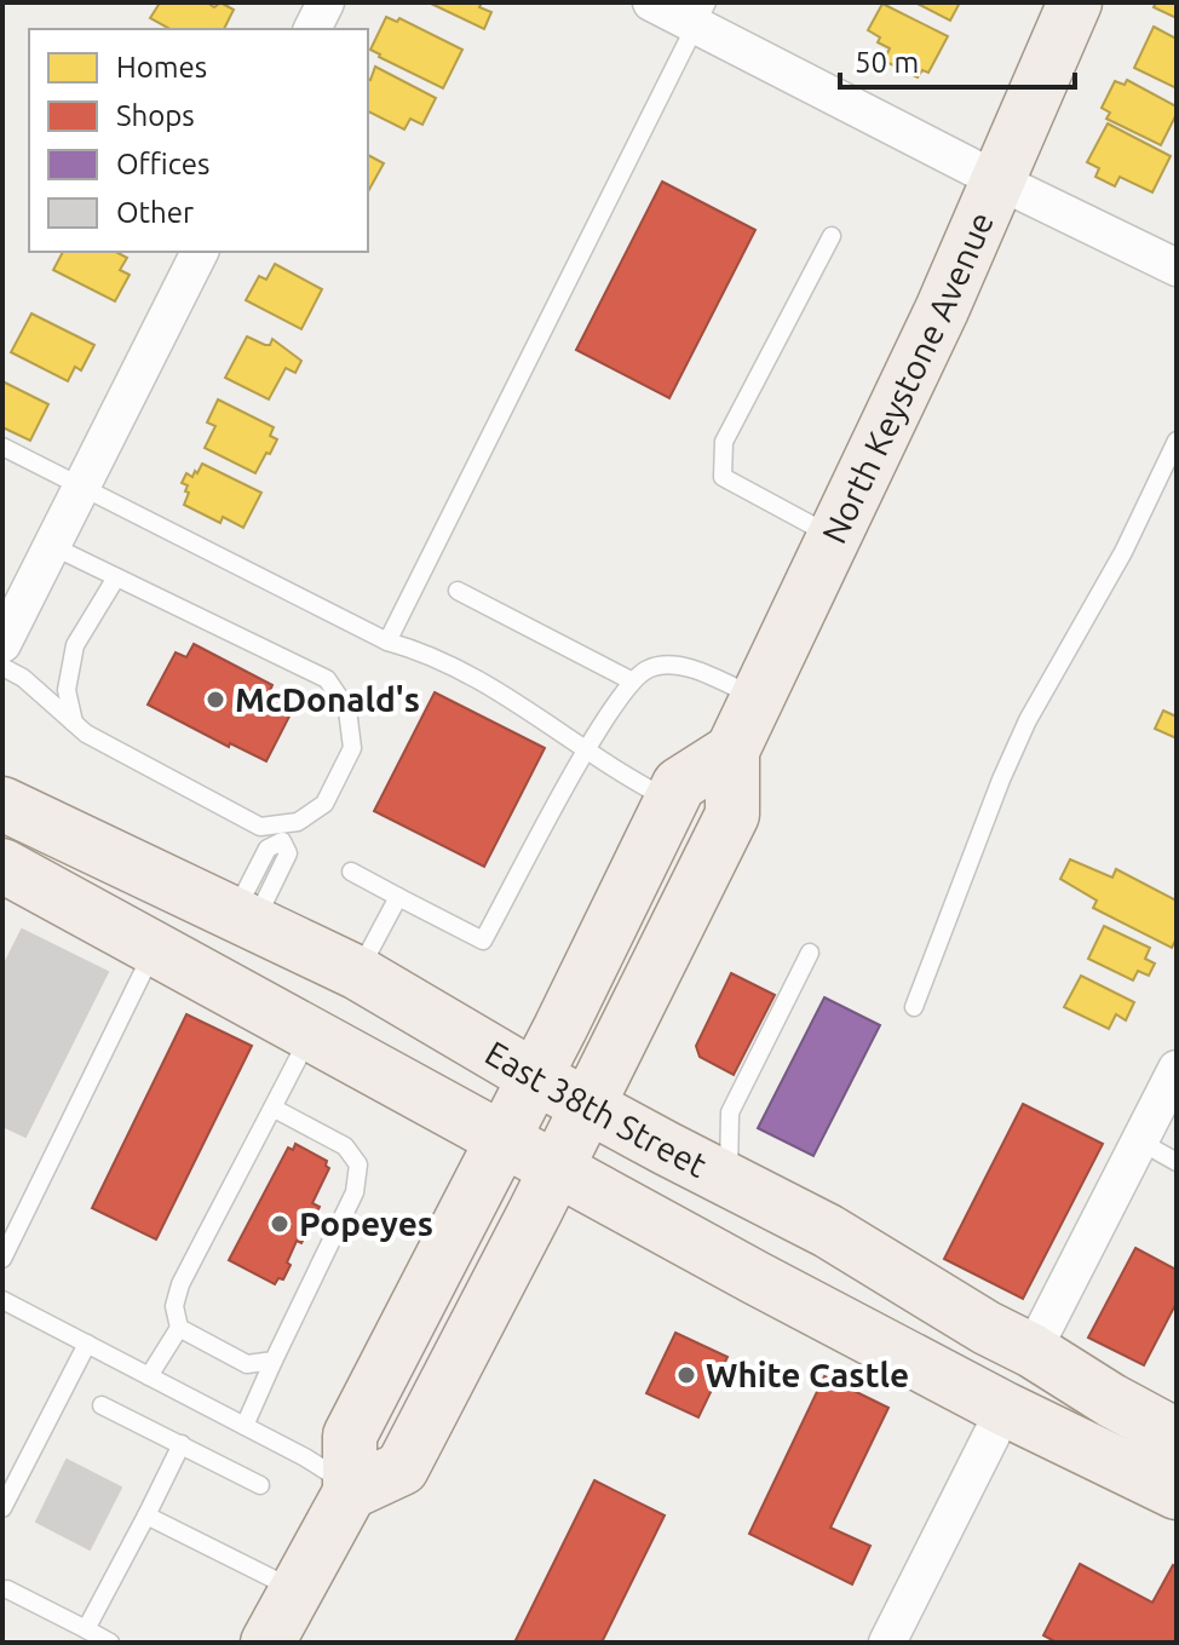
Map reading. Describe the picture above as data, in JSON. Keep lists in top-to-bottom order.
{
  "streets": {
    "main road": ["North Keystone Avenue", "East 38th Street"]
  },
  "crossings": [
    ["North Keystone Avenue", "East 38th Street"]
  ],
  "places": ["McDonald's", "Popeyes", "White Castle"],
  "legend": [
    "Homes",
    "Shops",
    "Offices",
    "Other"
  ],
  "scale_bar": "50 m"
}
